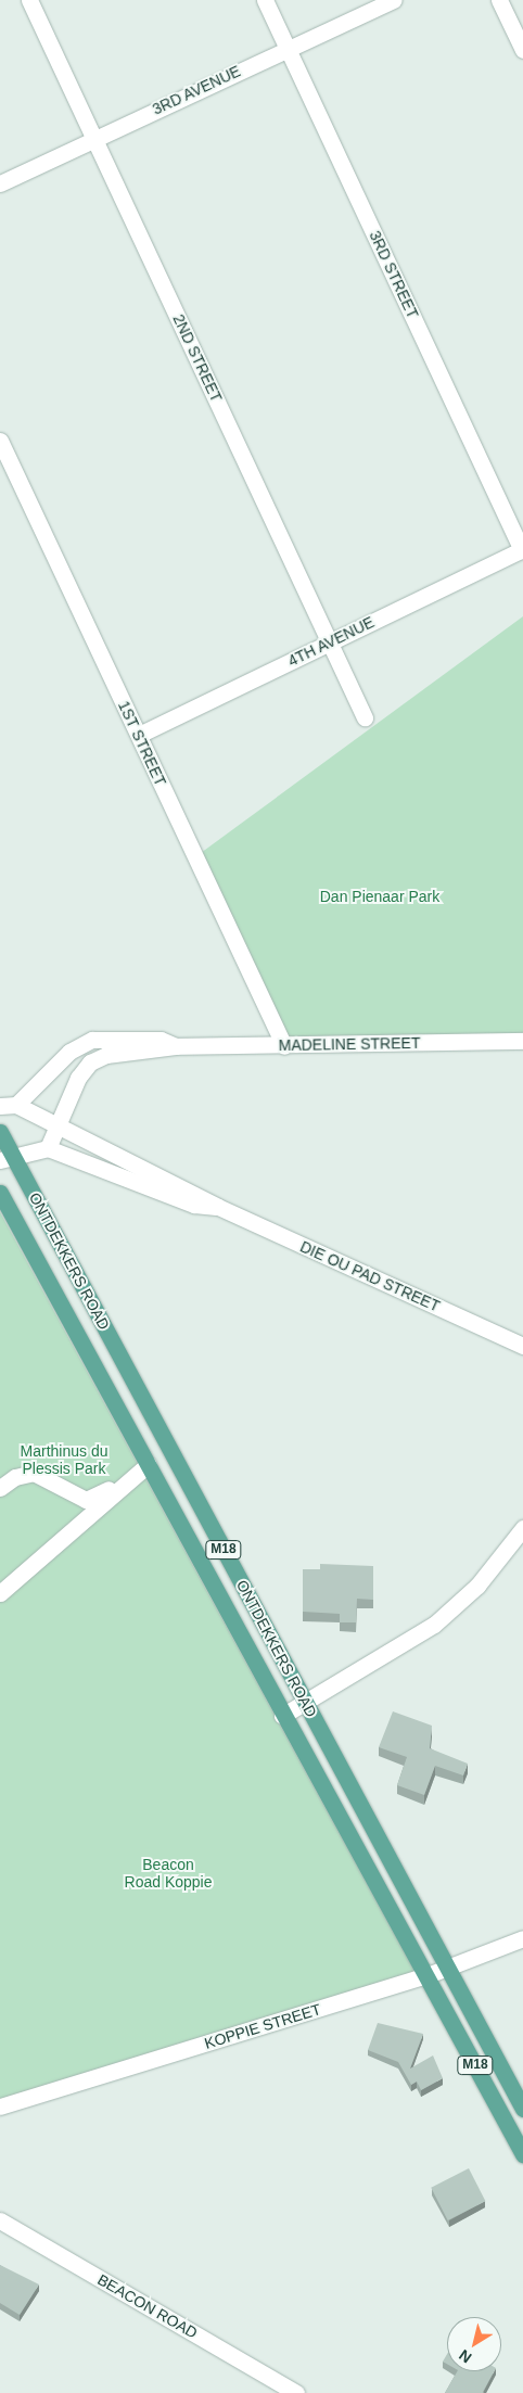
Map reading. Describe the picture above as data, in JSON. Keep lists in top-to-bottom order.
{
  "streets": {
    "main road": ["ONTDEKKERS ROAD", "M18"],
    "street": [
      "3RD AVENUE",
      "3RD STREET",
      "2ND STREET",
      "4TH AVENUE",
      "1ST STREET",
      "MADELINE STREET",
      "DIE OU PAD STREET",
      "KOPPIE STREET",
      "BEACON ROAD"
    ]
  },
  "crossings": [
    ["3RD AVENUE", "3RD STREET"],
    ["3RD AVENUE", "2ND STREET"],
    ["3RD STREET", "4TH AVENUE"],
    ["2ND STREET", "4TH AVENUE"],
    ["4TH AVENUE", "1ST STREET"],
    ["1ST STREET", "MADELINE STREET"],
    ["MADELINE STREET", "DIE OU PAD STREET"],
    ["ONTDEKKERS ROAD", "KOPPIE STREET"]
  ],
  "parks": ["Dan Pienaar Park", "Marthinus du Plessis Park", "Beacon Road Koppie"],
  "north": "bottom left"
}
